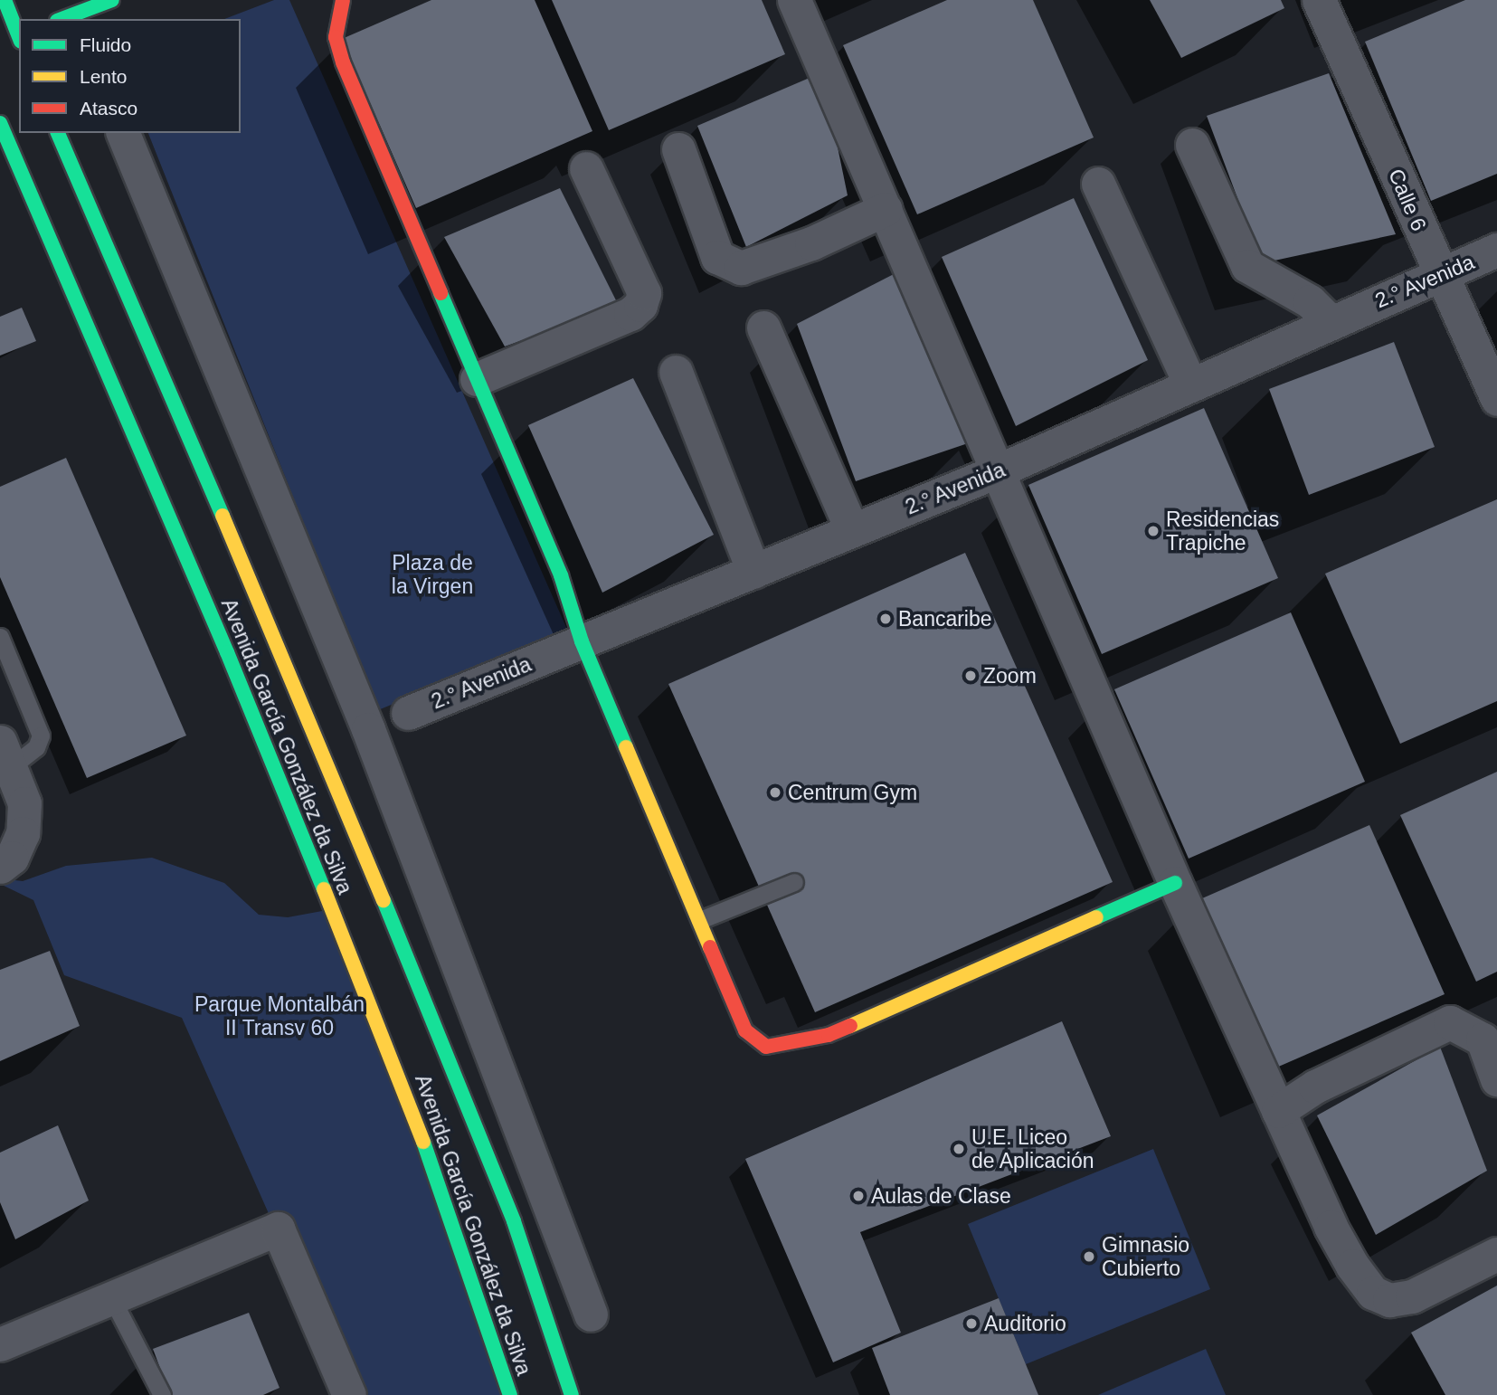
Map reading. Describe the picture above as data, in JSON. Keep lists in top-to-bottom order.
{
  "streets": {
    "main road": ["Avenida García González da Silva"],
    "street": ["Calle 6", "2.° Avenida"]
  },
  "crossings": [
    ["Calle 6", "2.° Avenida"]
  ],
  "parks": ["Plaza de la Virgen", "Parque Montalbán II Transv 60"],
  "places": [
    "Residencias Trapiche",
    "Bancaribe",
    "Zoom",
    "Centrum Gym",
    "U.E. Liceo de Aplicación",
    "Aulas de Clase",
    "Gimnasio Cubierto",
    "Auditorio"
  ],
  "legend": ["Fluido", "Lento", "Atasco"]
}
